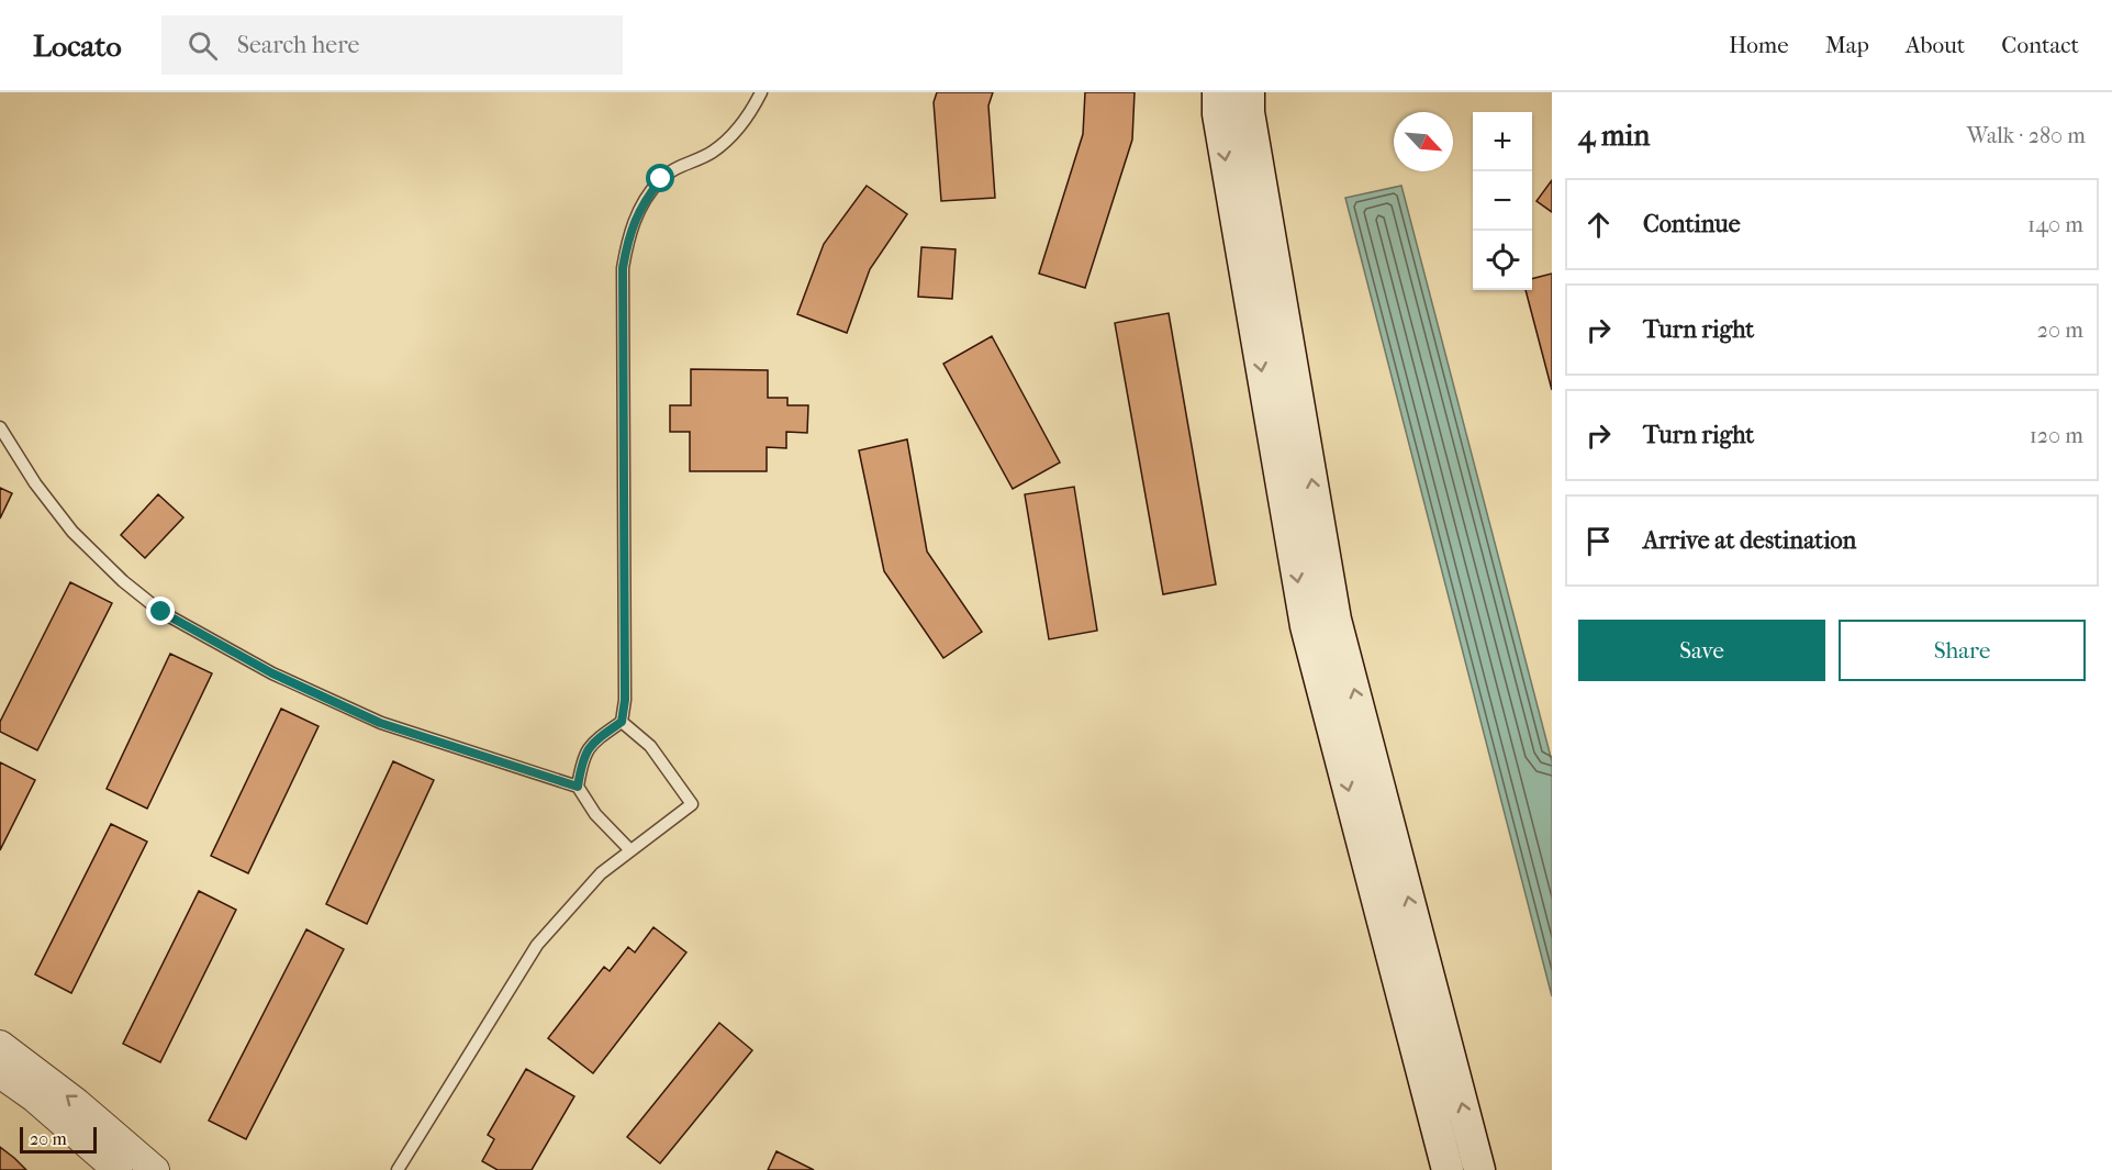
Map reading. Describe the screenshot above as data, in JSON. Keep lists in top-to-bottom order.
{
  "scale_bar": "20 m",
  "north": "bottom right",
  "page": {
    "header": "Locato",
    "search": "Search here",
    "nav": [
      "Home",
      "Map",
      "About",
      "Contact"
    ],
    "heading": ["4 min", "Walk · 280 m"],
    "map_buttons": ["+", "−"],
    "list": [
      ["Continue", "140 m"],
      ["Turn right", "20 m"],
      ["Turn right", "120 m"],
      "Arrive at destination"
    ],
    "buttons": ["Save", "Share"],
    "scale": "20 m"
  }
}
